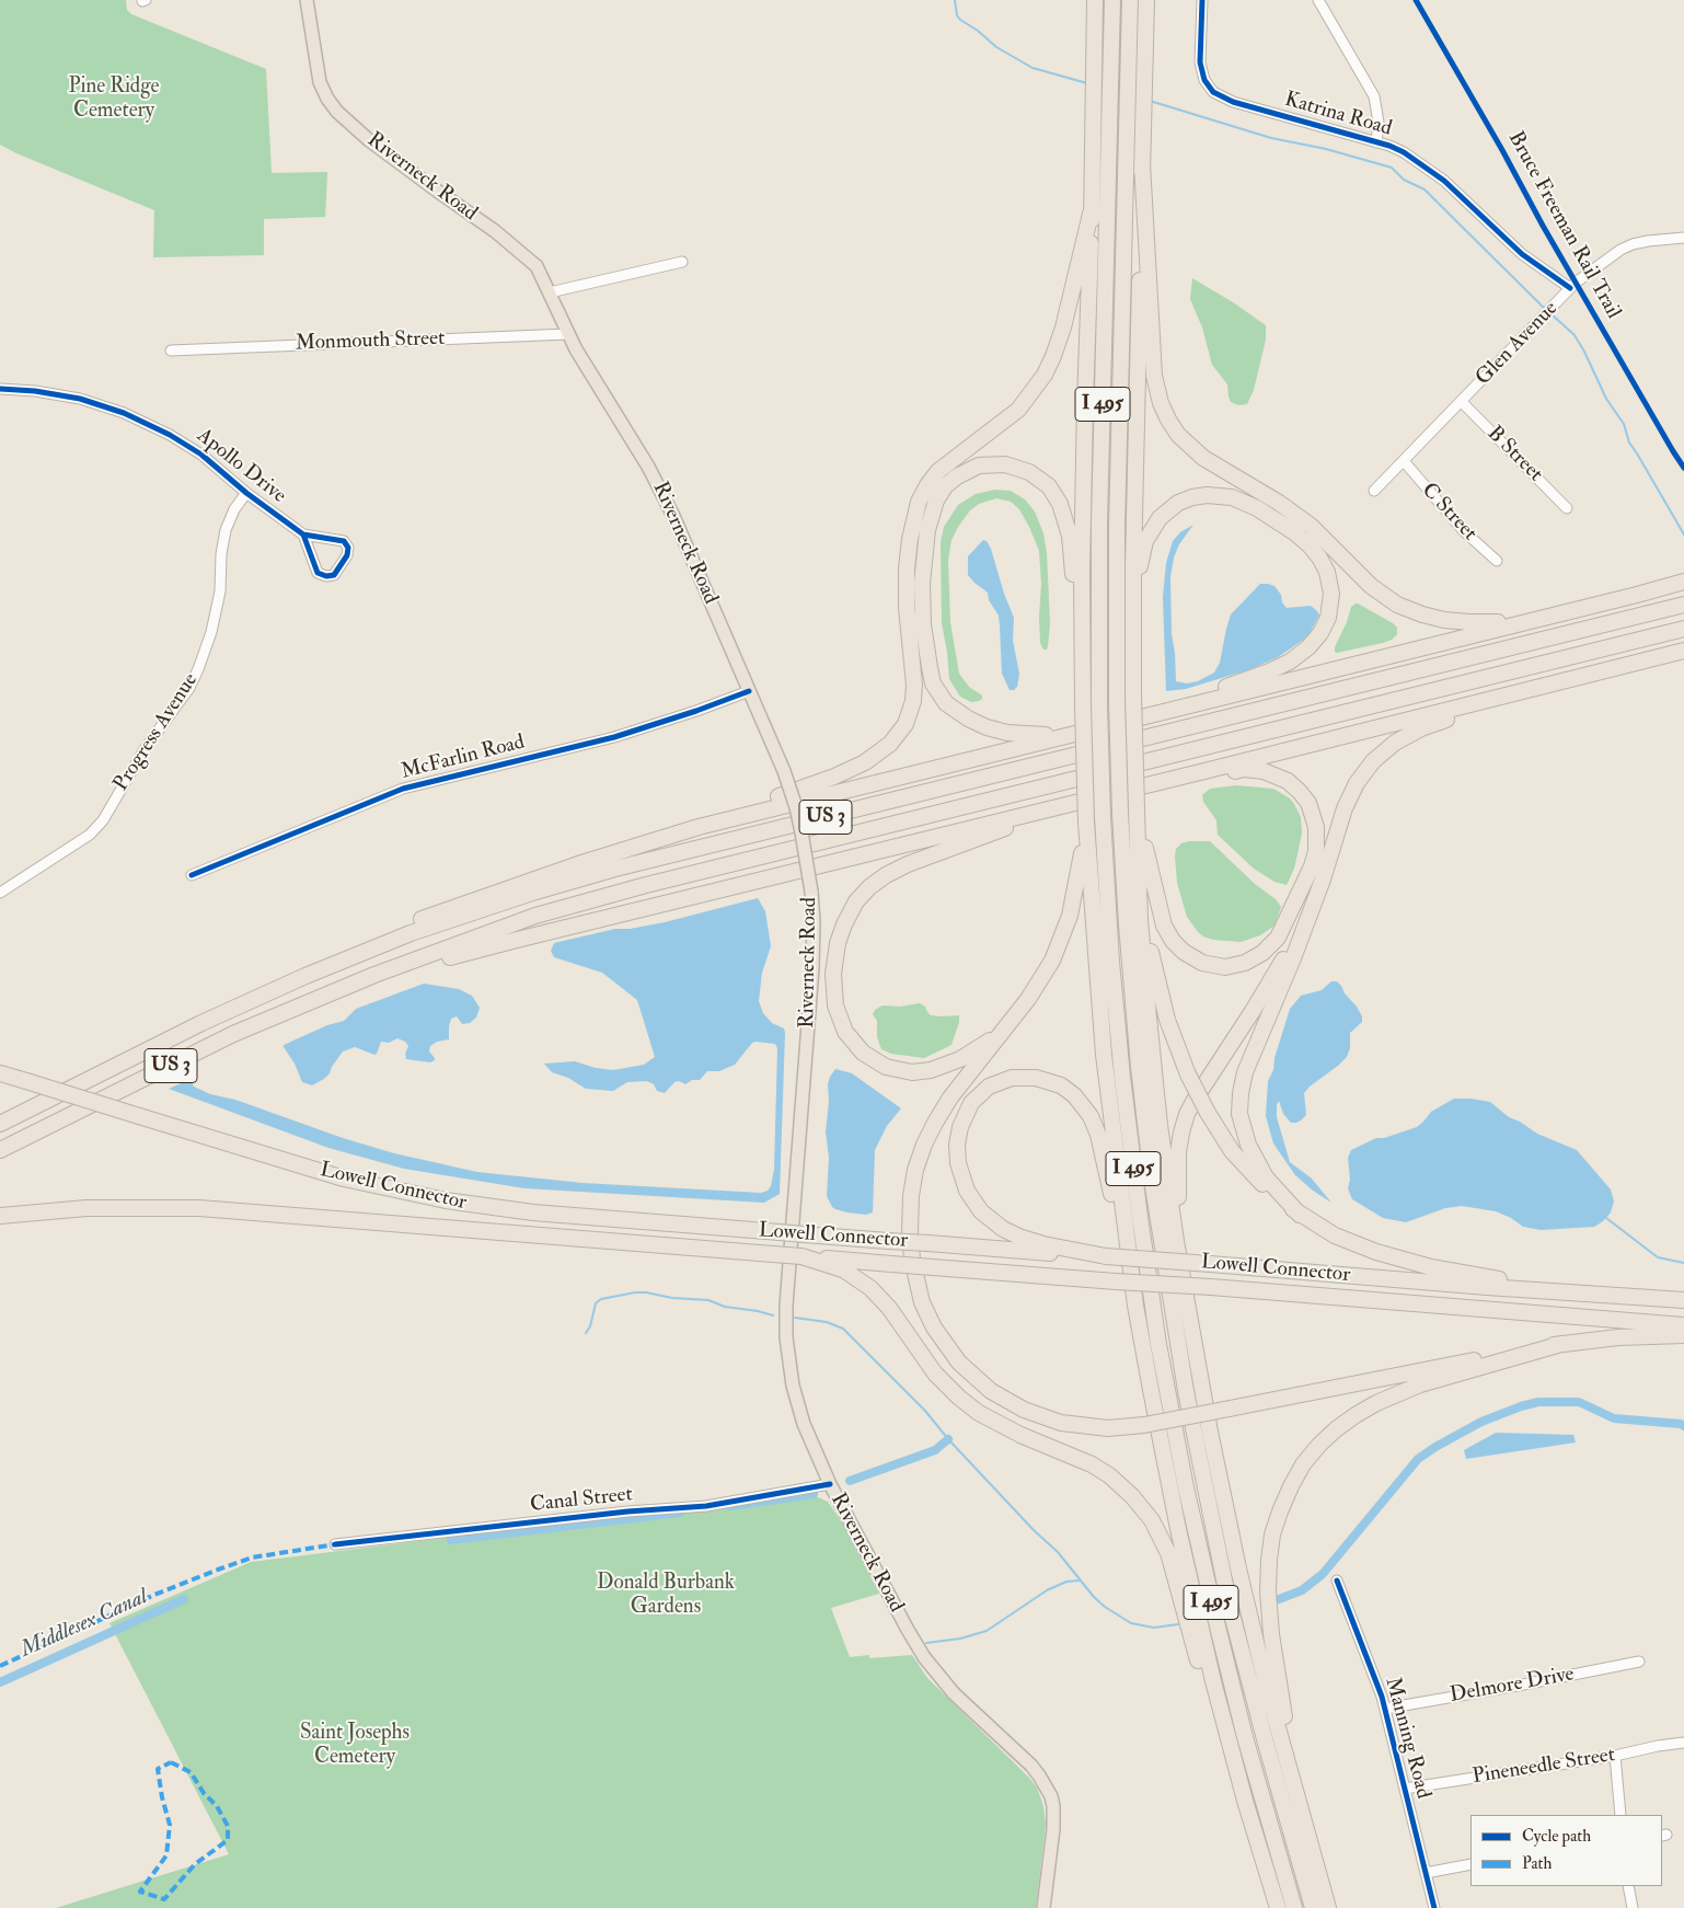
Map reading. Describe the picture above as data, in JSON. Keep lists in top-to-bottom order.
{
  "streets": {
    "highway": ["I 495", "US 3", "Lowell Connector"],
    "main road": ["Riverneck Road"],
    "street": [
      "Katrina Road",
      "Monmouth Street",
      "Glen Avenue",
      "B Street",
      "Apollo Drive",
      "C Street",
      "Progress Avenue",
      "McFarlin Road",
      "Canal Street",
      "Delmore Drive",
      "Manning Road",
      "Pineneedle Street"
    ],
    "cycle path": ["Bruce Freeman Rail Trail"]
  },
  "crossings": [
    ["Katrina Road", "Glen Avenue"],
    ["Riverneck Road", "Monmouth Street"],
    ["Riverneck Road", "McFarlin Road"],
    ["Riverneck Road", "Canal Street"],
    ["Glen Avenue", "B Street"],
    ["Glen Avenue", "C Street"],
    ["Apollo Drive", "Progress Avenue"],
    ["Delmore Drive", "Manning Road"],
    ["Manning Road", "Pineneedle Street"]
  ],
  "water": ["Middlesex Canal"],
  "parks": ["Pine Ridge Cemetery", "Donald Burbank Gardens", "Saint Josephs Cemetery"],
  "legend": ["Cycle path", "Path"]
}
